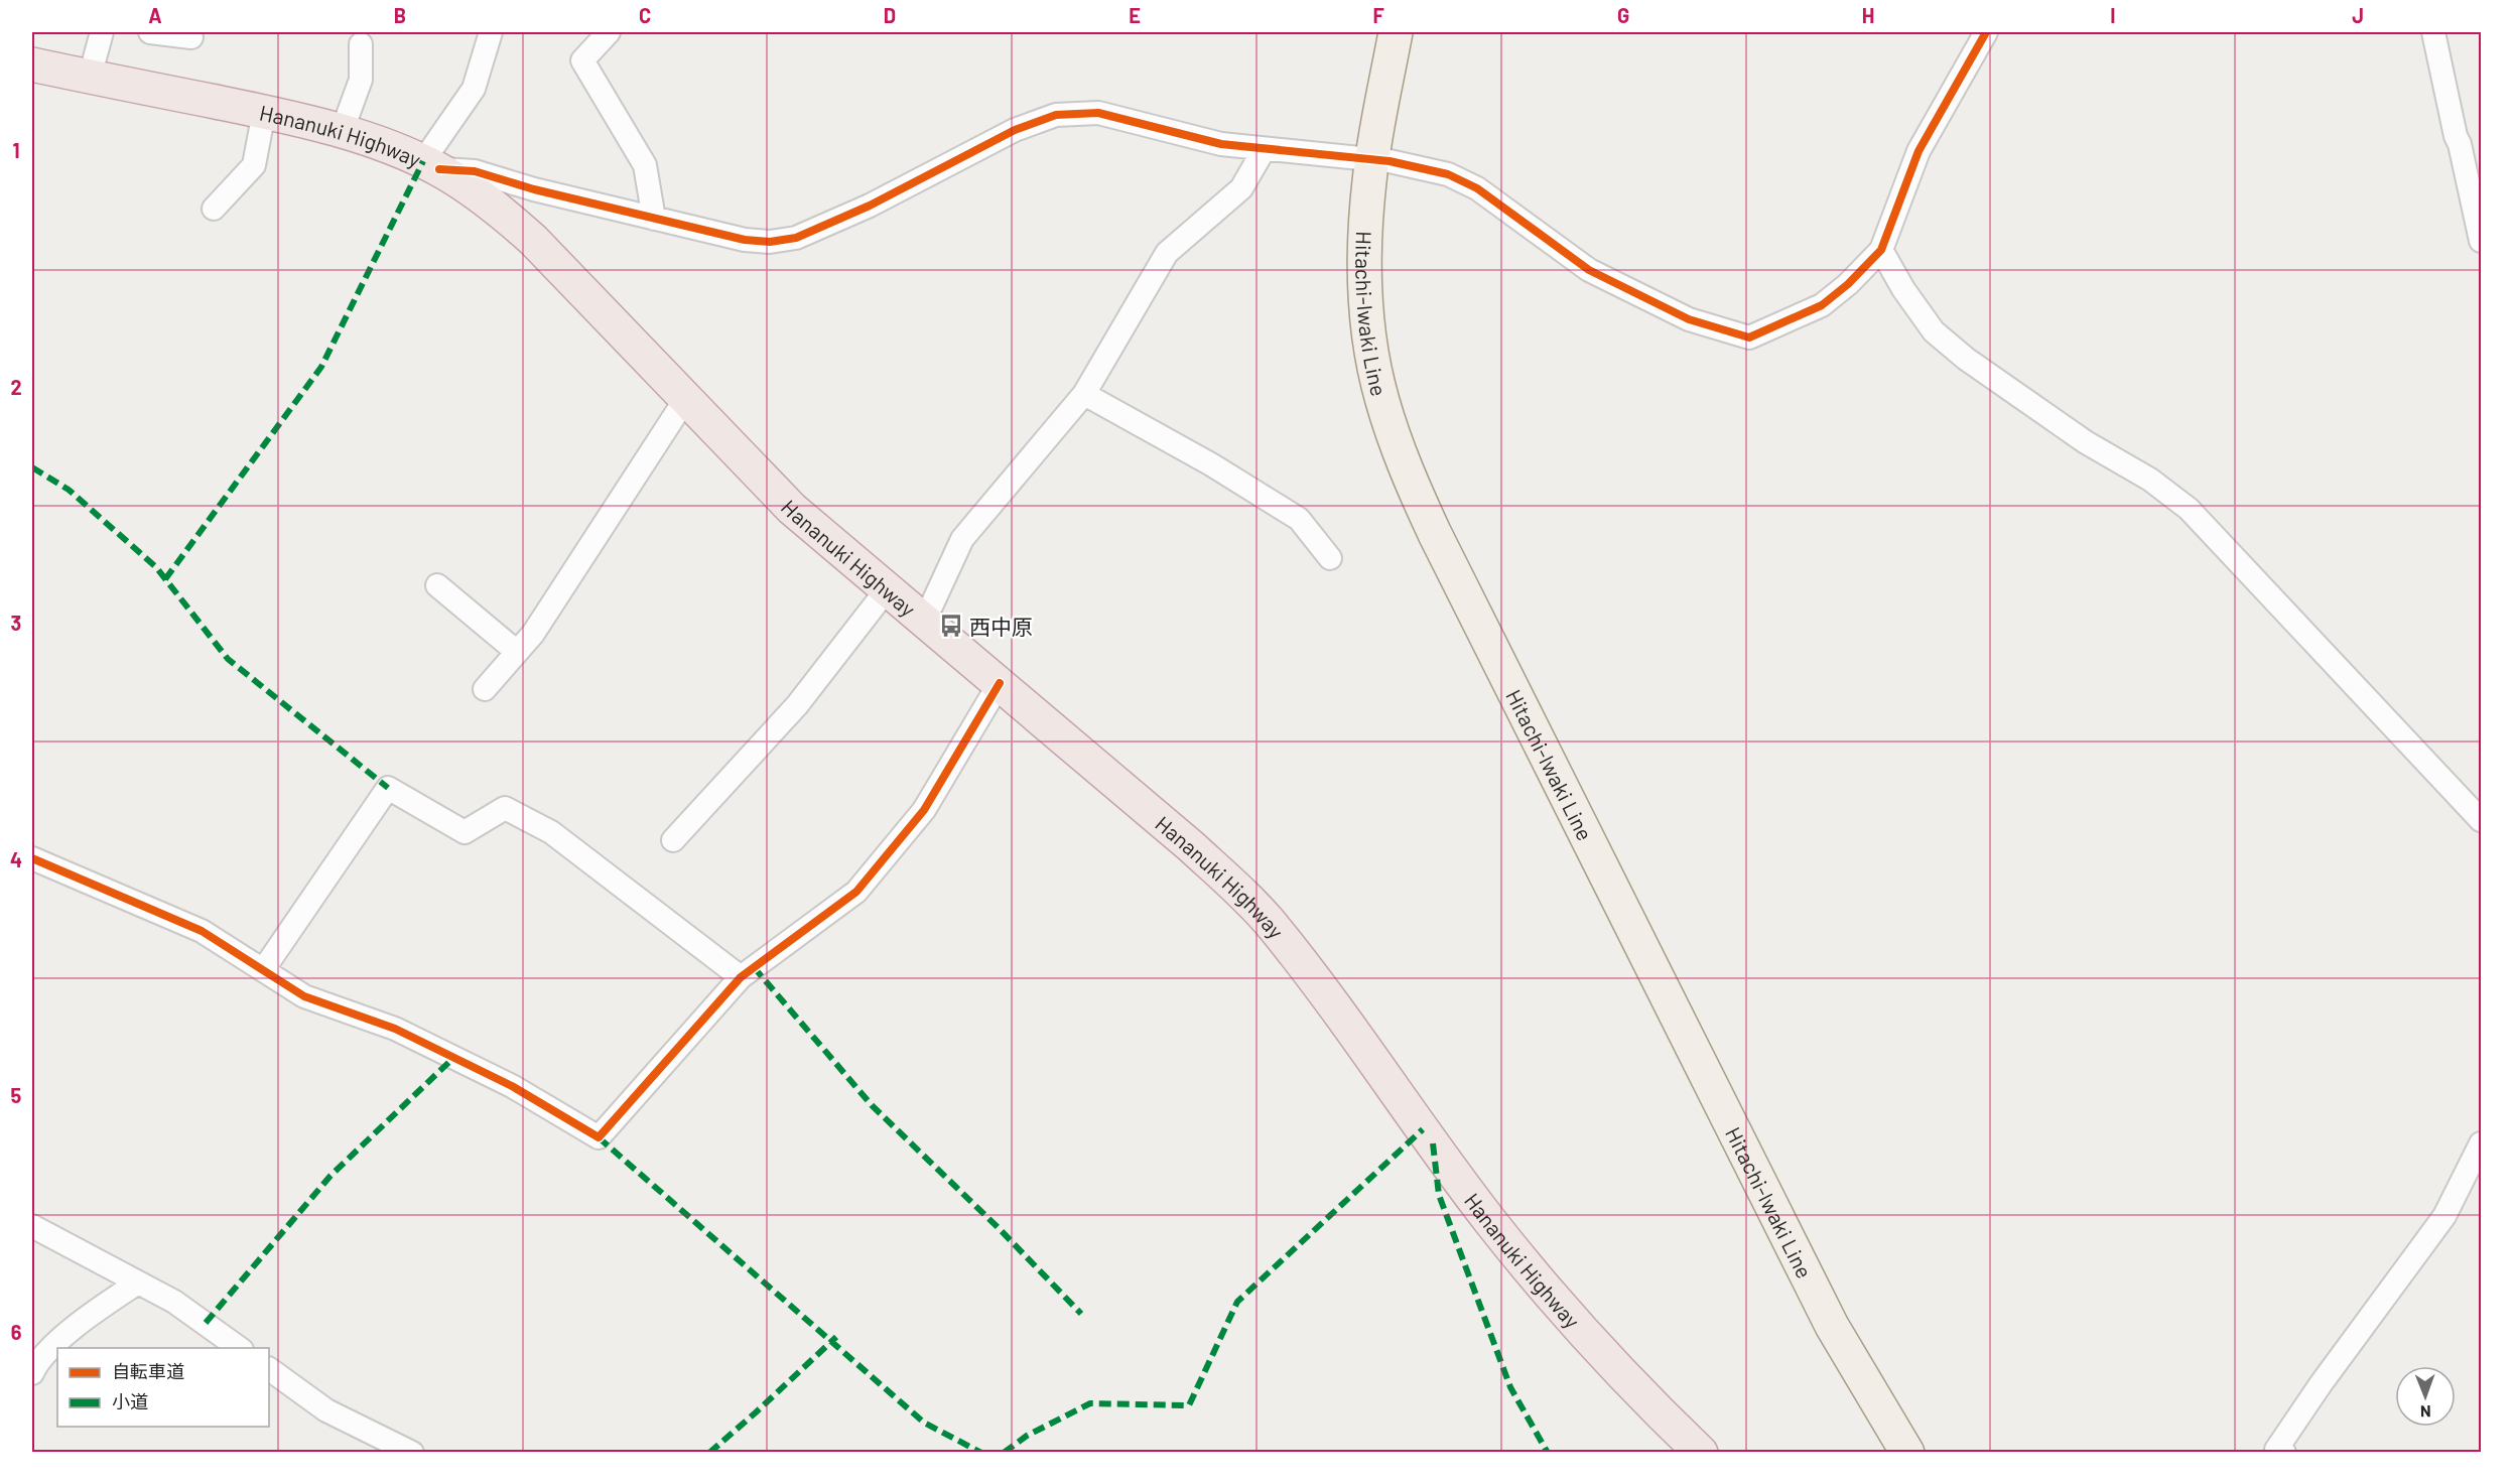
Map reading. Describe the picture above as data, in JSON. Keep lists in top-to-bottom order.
{
  "streets": {
    "highway": ["Hananuki Highway"],
    "main road": ["Hitachi-Iwaki Line"]
  },
  "places": {
    "bus stop": ["西中原"]
  },
  "legend": ["自転車道", "小道"],
  "north": "bottom",
  "grid": {
    "columns": [
      "A",
      "B",
      "C",
      "D",
      "E",
      "F",
      "G",
      "H",
      "I",
      "J"
    ],
    "rows": [
      "1",
      "2",
      "3",
      "4",
      "5",
      "6"
    ]
  }
}
